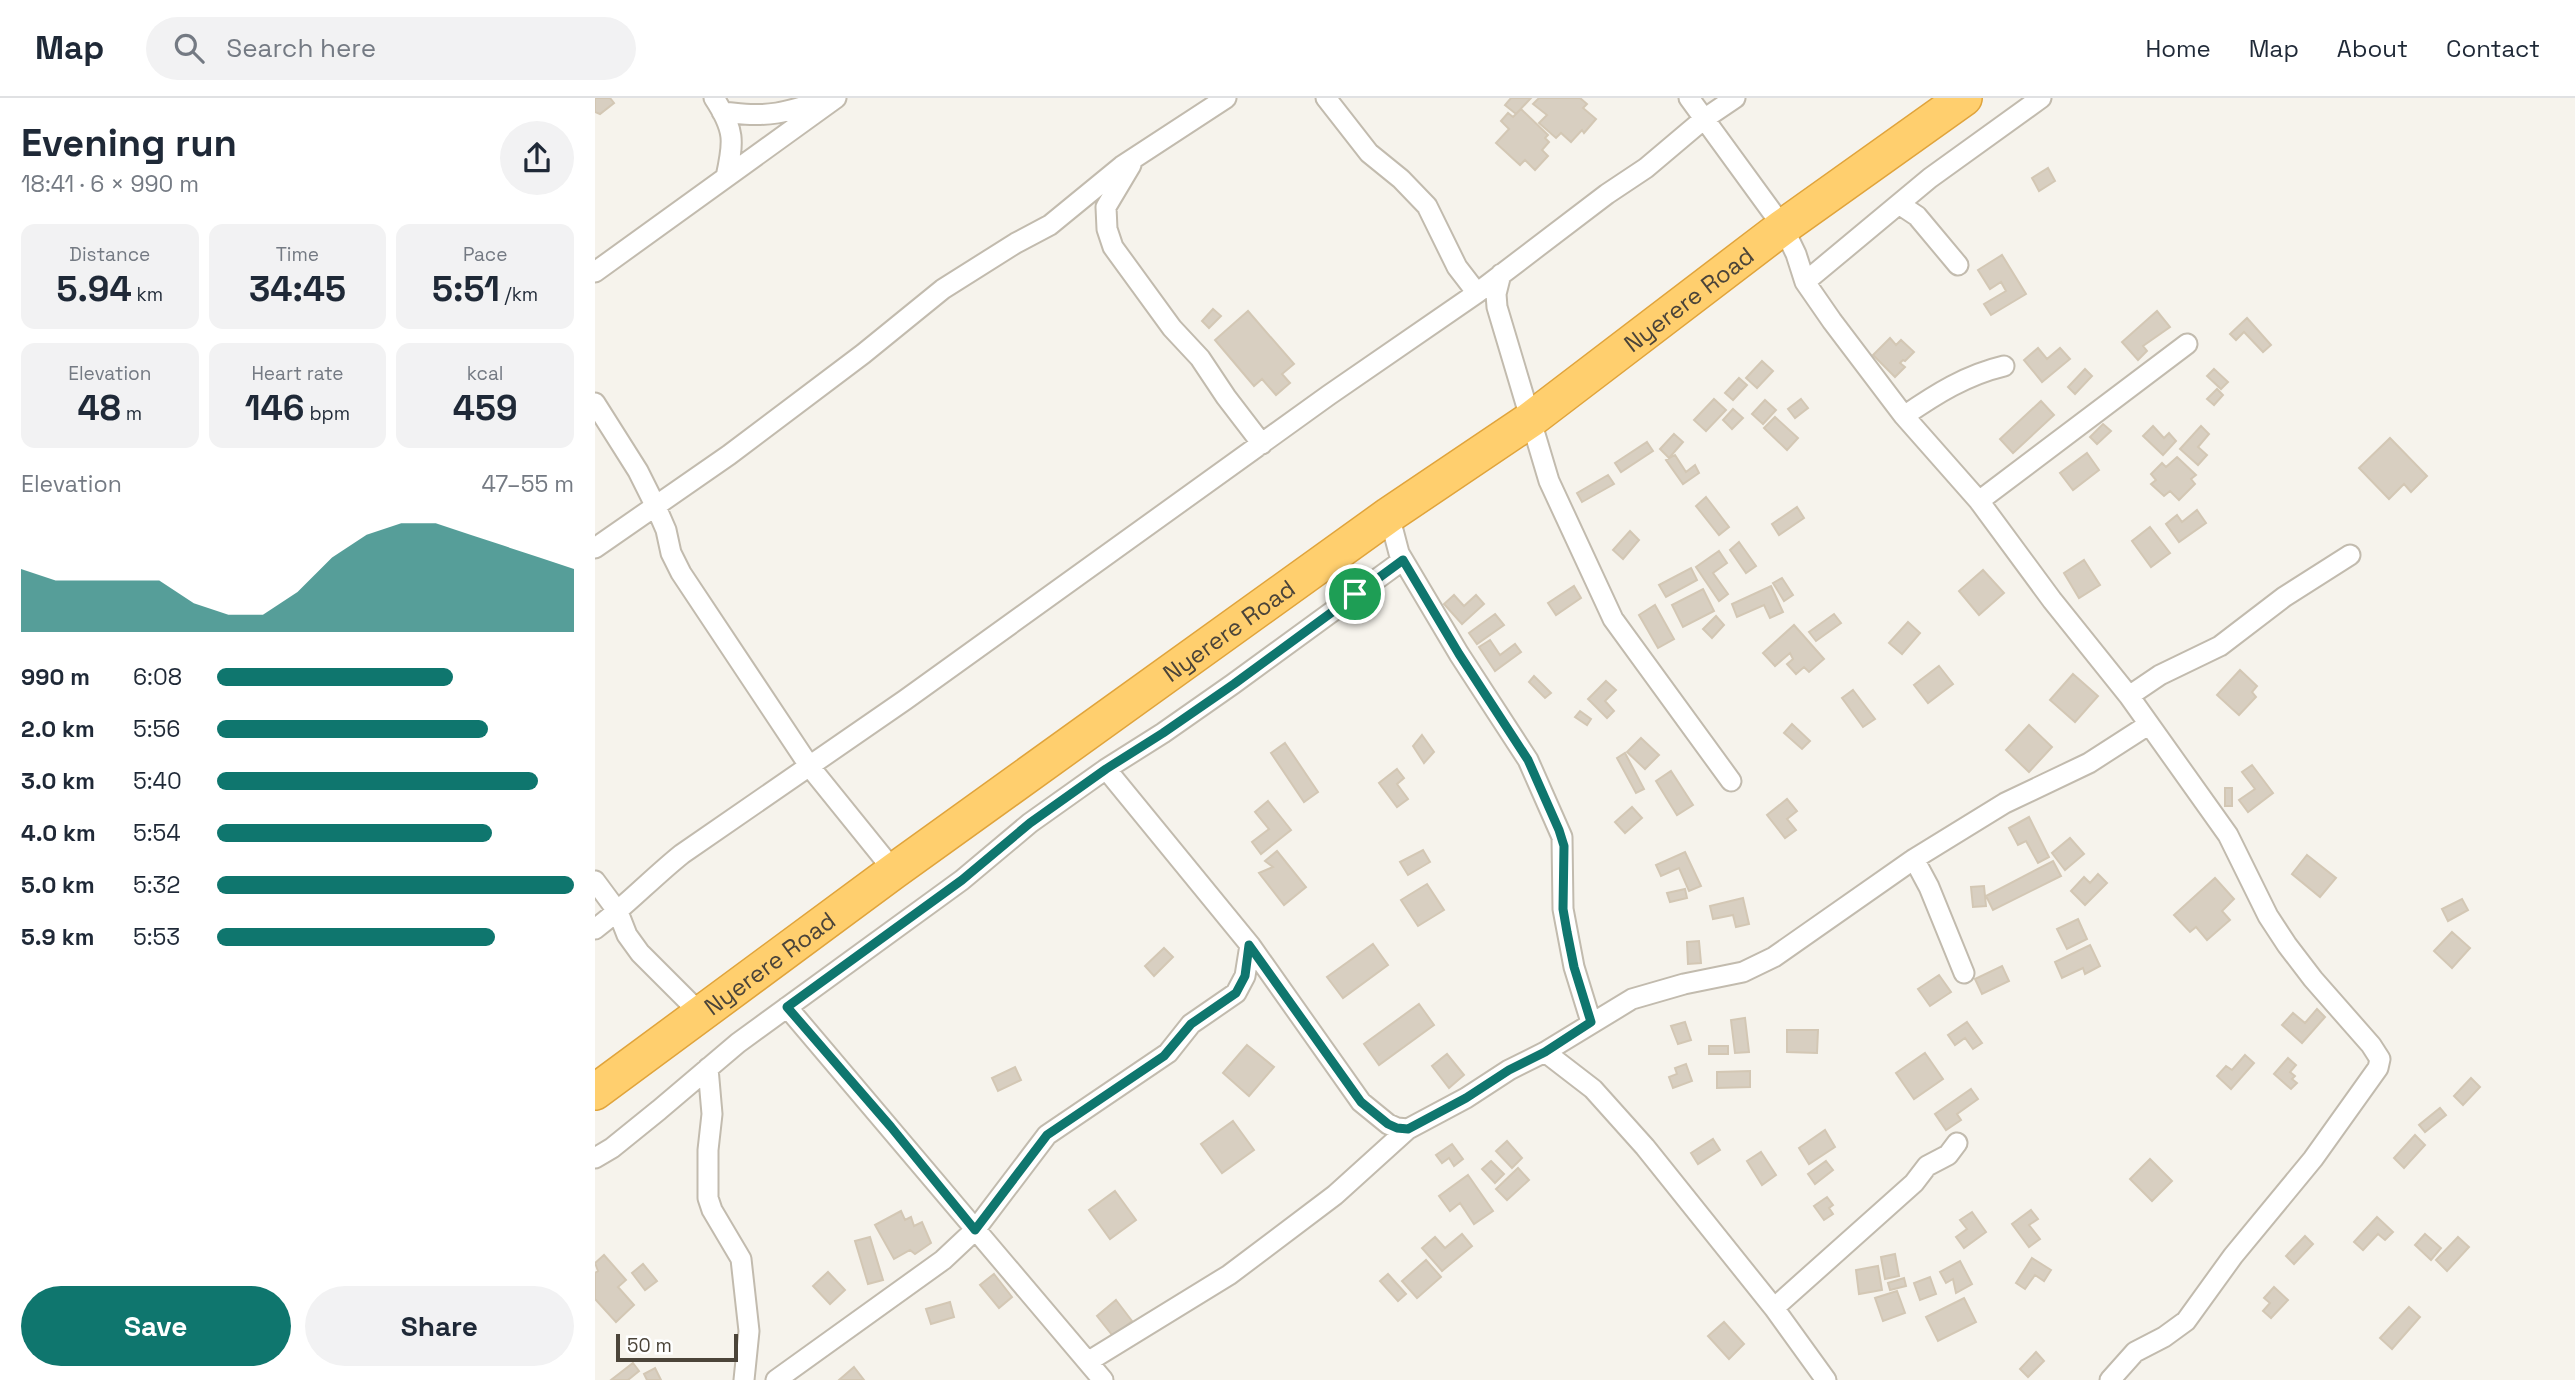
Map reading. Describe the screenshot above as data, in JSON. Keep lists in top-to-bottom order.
{
  "streets": {
    "highway": ["Nyerere Road"]
  },
  "scale_bar": "50 m",
  "page": {
    "header": "Map",
    "search": "Search here",
    "nav": [
      "Home",
      "Map",
      "About",
      "Contact"
    ],
    "heading": ["Evening run", "18:41 · 6 × 990 m"],
    "stats": [
      ["Distance", "5.94 km"],
      ["Time", "34:45"],
      ["Pace", "5:51 /km"],
      ["Elevation", "48 m"],
      ["Heart rate", "146 bpm"],
      ["kcal", "459"]
    ],
    "chart": ["Elevation", "47–55 m"],
    "list": [
      {
        "name": "990 m",
        "note": "6:08"
      },
      {
        "name": "2.0 km",
        "note": "5:56"
      },
      {
        "name": "3.0 km",
        "note": "5:40"
      },
      {
        "name": "4.0 km",
        "note": "5:54"
      },
      {
        "name": "5.0 km",
        "note": "5:32"
      },
      {
        "name": "5.9 km",
        "note": "5:53"
      }
    ],
    "buttons": ["Save", "Share"],
    "scale": "50 m"
  }
}
